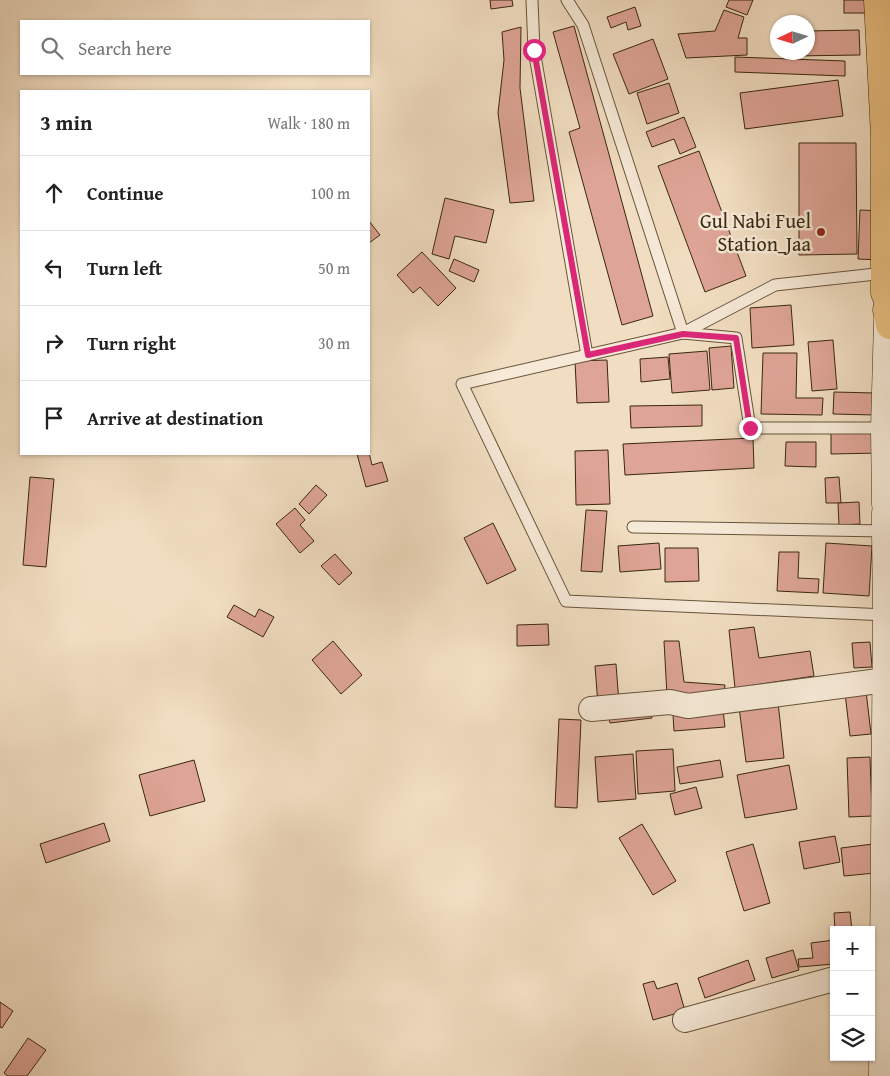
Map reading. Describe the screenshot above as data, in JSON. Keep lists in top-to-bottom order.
{
  "places": ["Gul Nabi Fuel Station_Jaa"],
  "north": "left",
  "page": {
    "search": "Search here",
    "heading": ["3 min", "Walk · 180 m"],
    "list": [
      ["Continue", "100 m"],
      ["Turn left", "50 m"],
      ["Turn right", "30 m"],
      "Arrive at destination"
    ],
    "map_buttons": ["+", "−"]
  }
}
